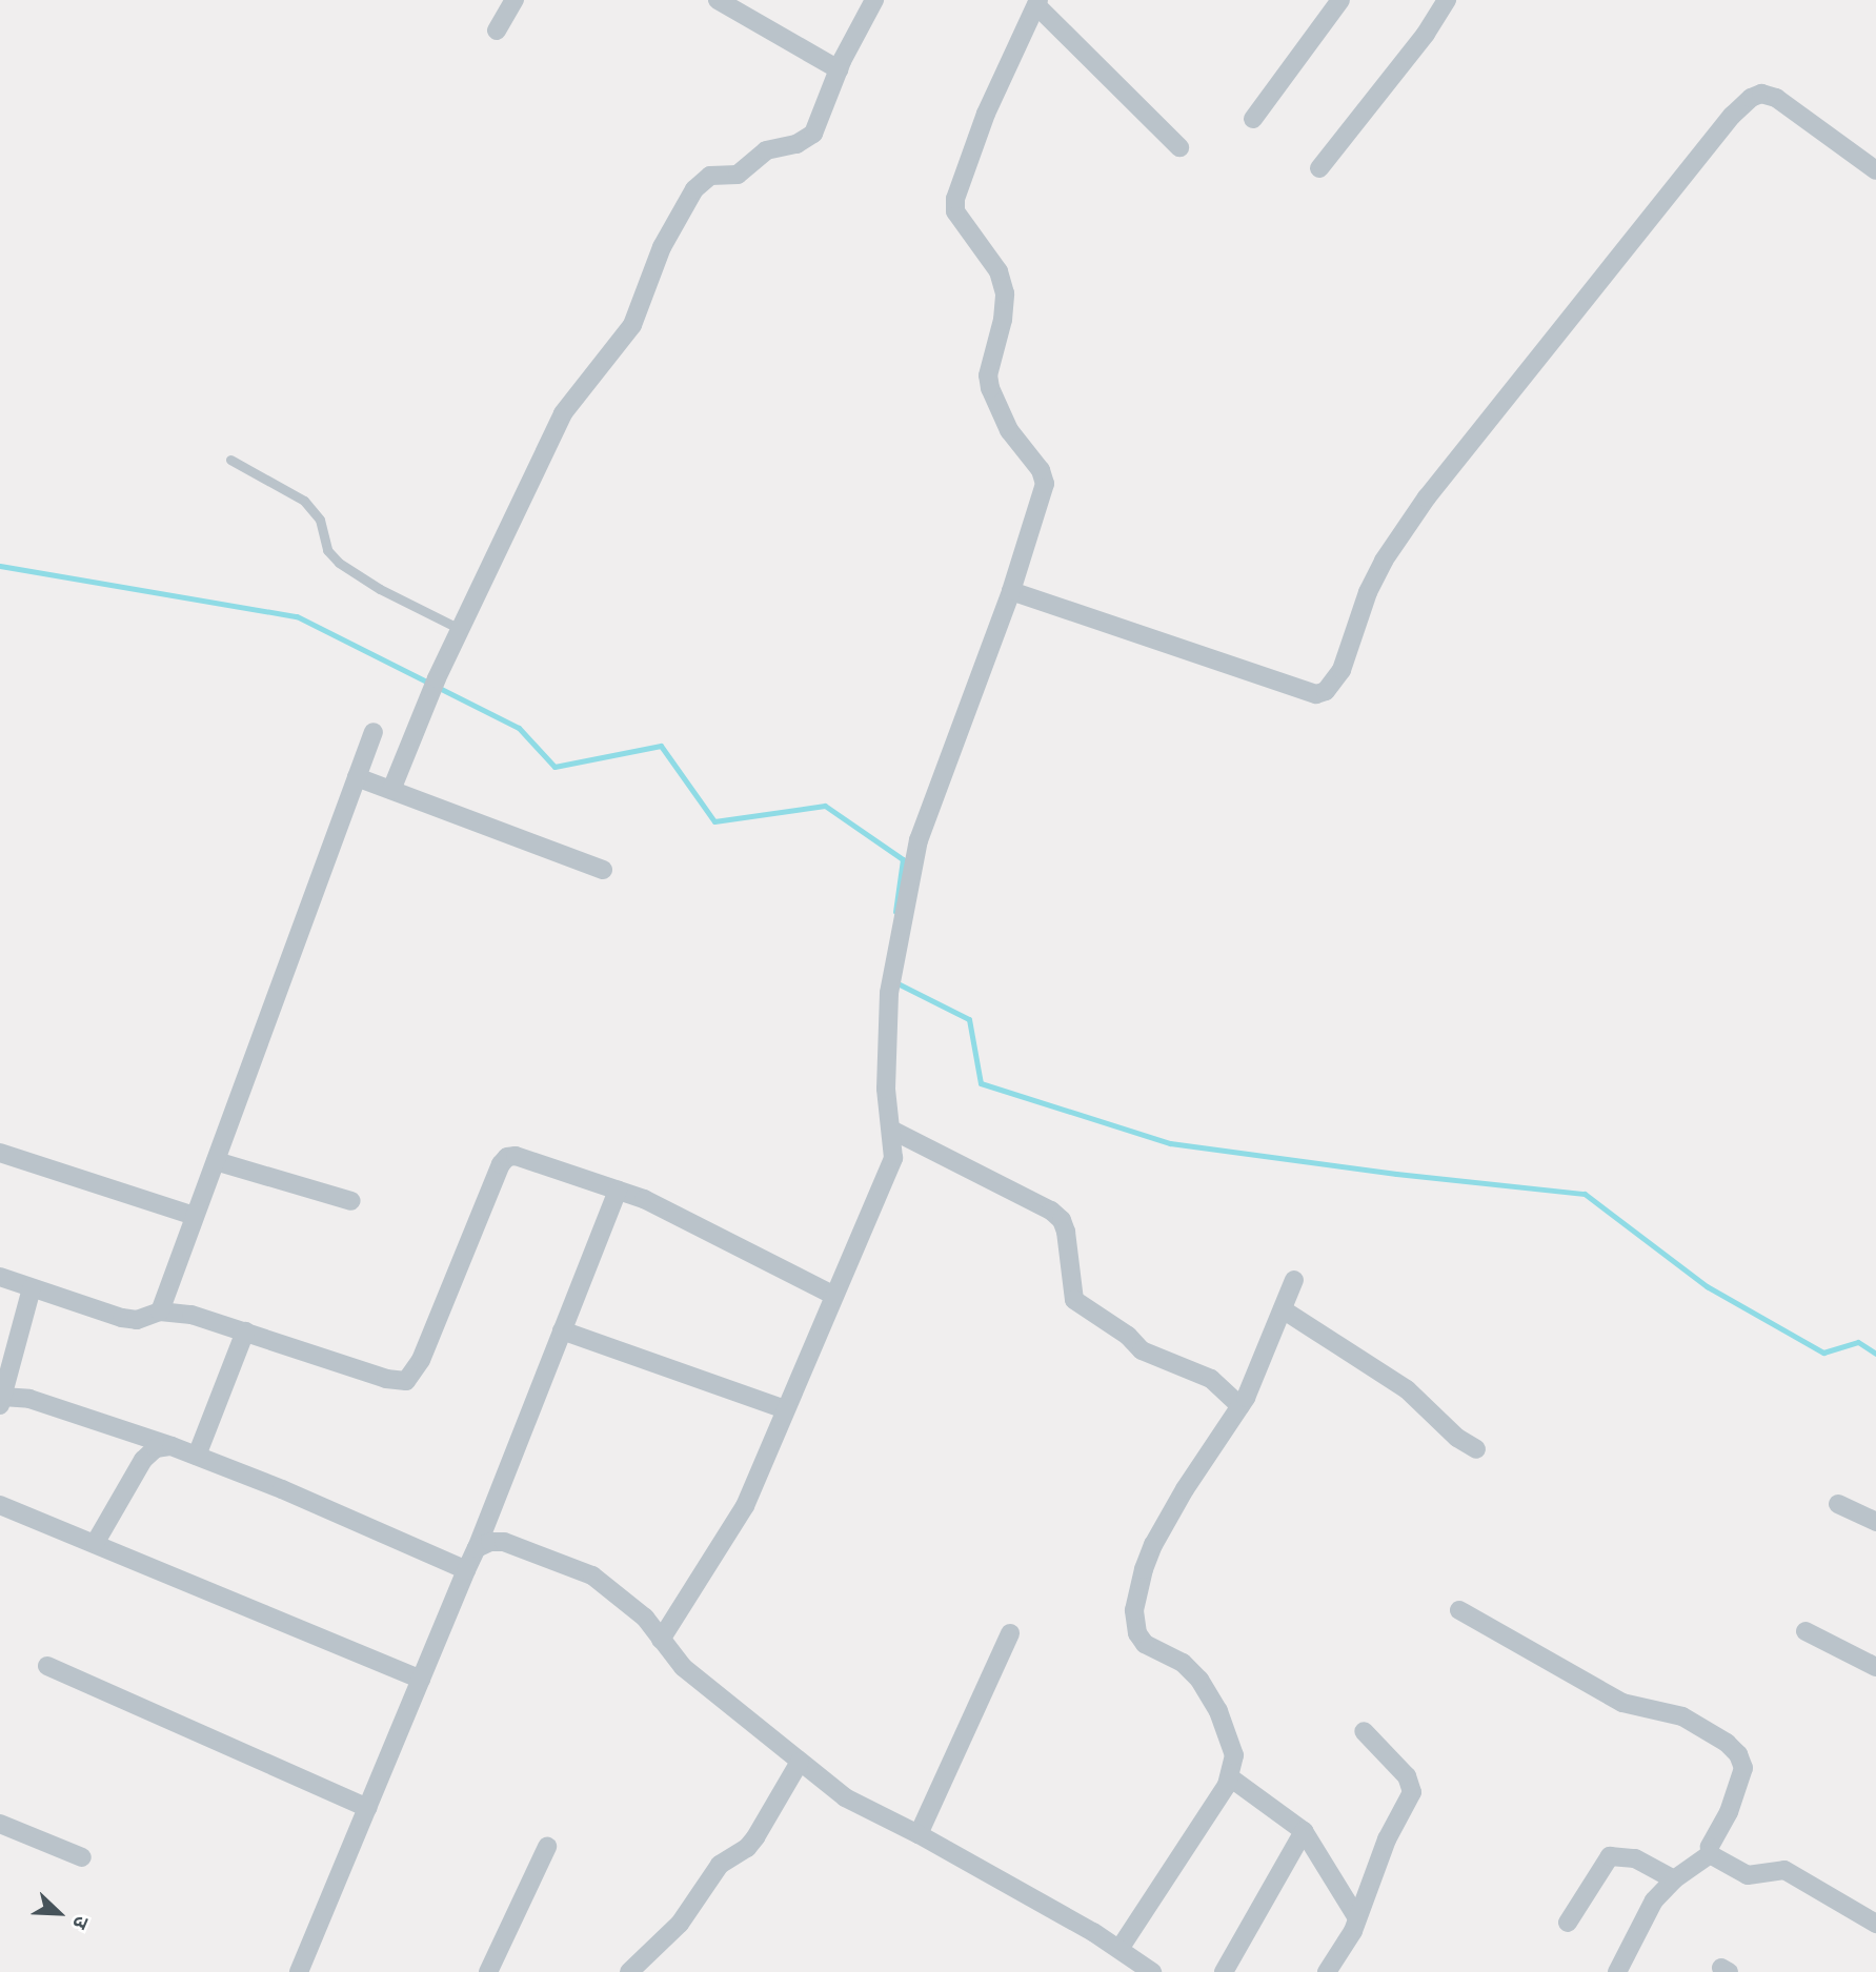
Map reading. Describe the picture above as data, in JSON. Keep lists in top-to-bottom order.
{
  "north": "bottom right"
}
